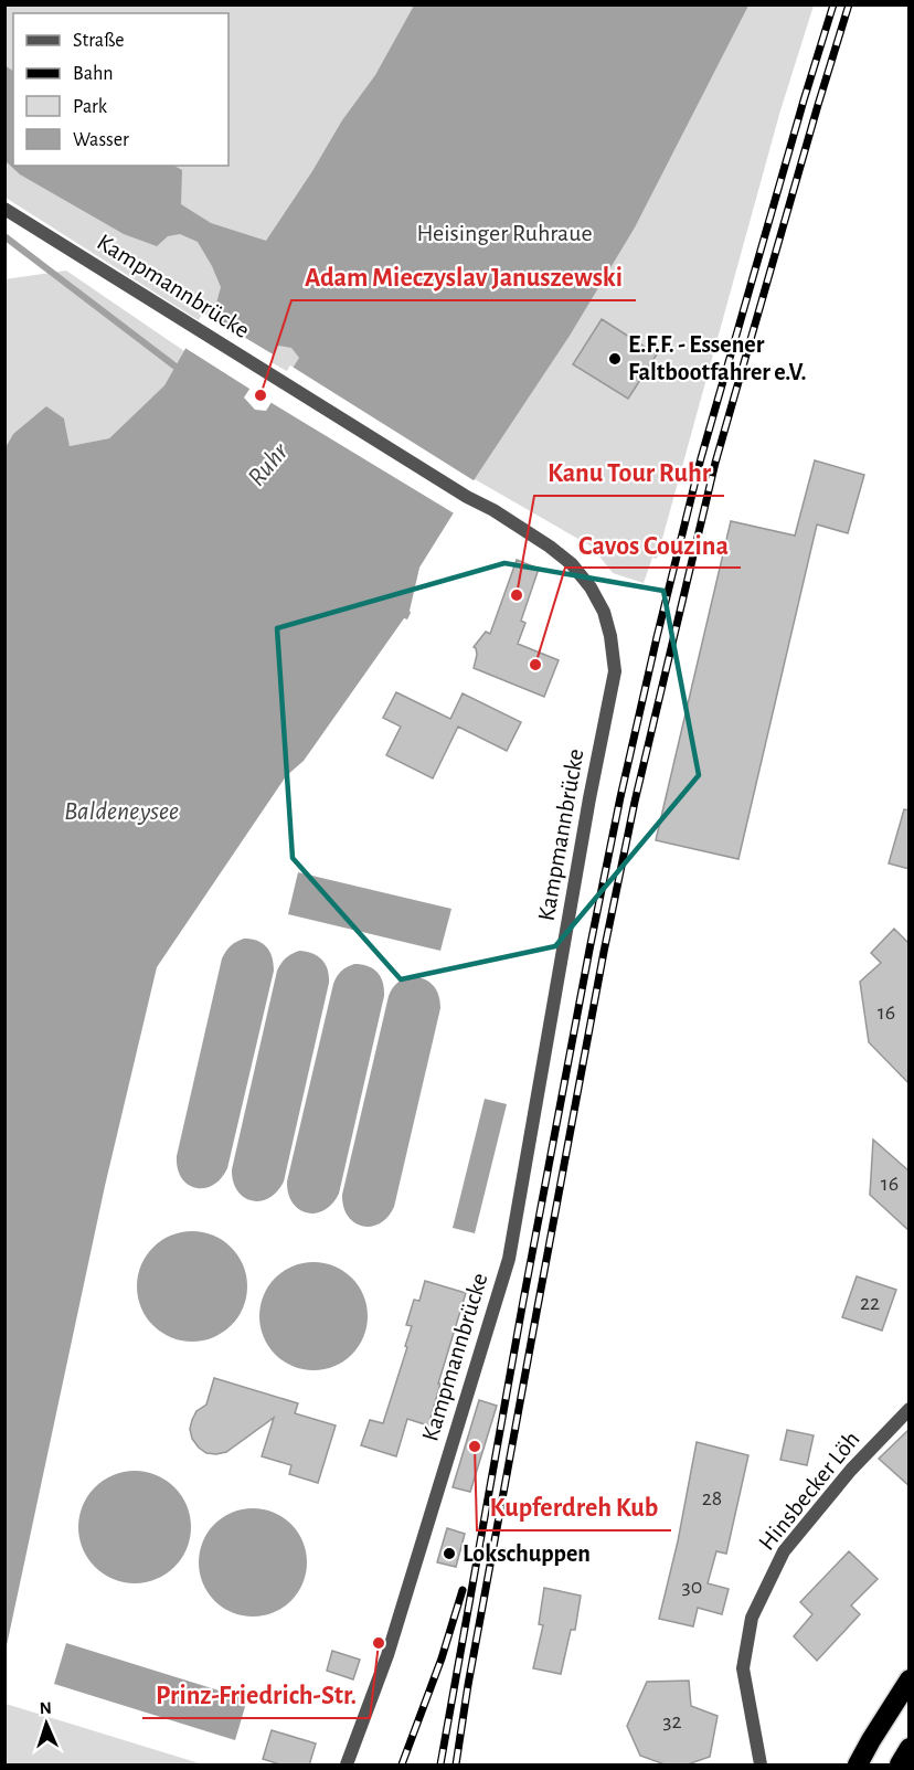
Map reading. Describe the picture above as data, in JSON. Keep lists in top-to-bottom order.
{
  "streets": {
    "street": ["Kampmannbrücke", "Hinsbecker Löh"]
  },
  "water": ["Ruhr", "Baldeneysee"],
  "parks": ["Heisinger Ruhraue"],
  "places": [
    "E.F.F. - Essener Faltbootfahrer e.V.",
    "Adam Mieczyslav Januszewski",
    "Kanu Tour Ruhr",
    "Cavos Couzina",
    "Kupferdreh Kub",
    "Lokschuppen",
    "Prinz-Friedrich-Str."
  ],
  "house_numbers": [
    "16",
    "16",
    "22",
    "28",
    "30",
    "32"
  ],
  "legend": [
    "Straße",
    "Bahn",
    "Park",
    "Wasser"
  ],
  "north": "top"
}
